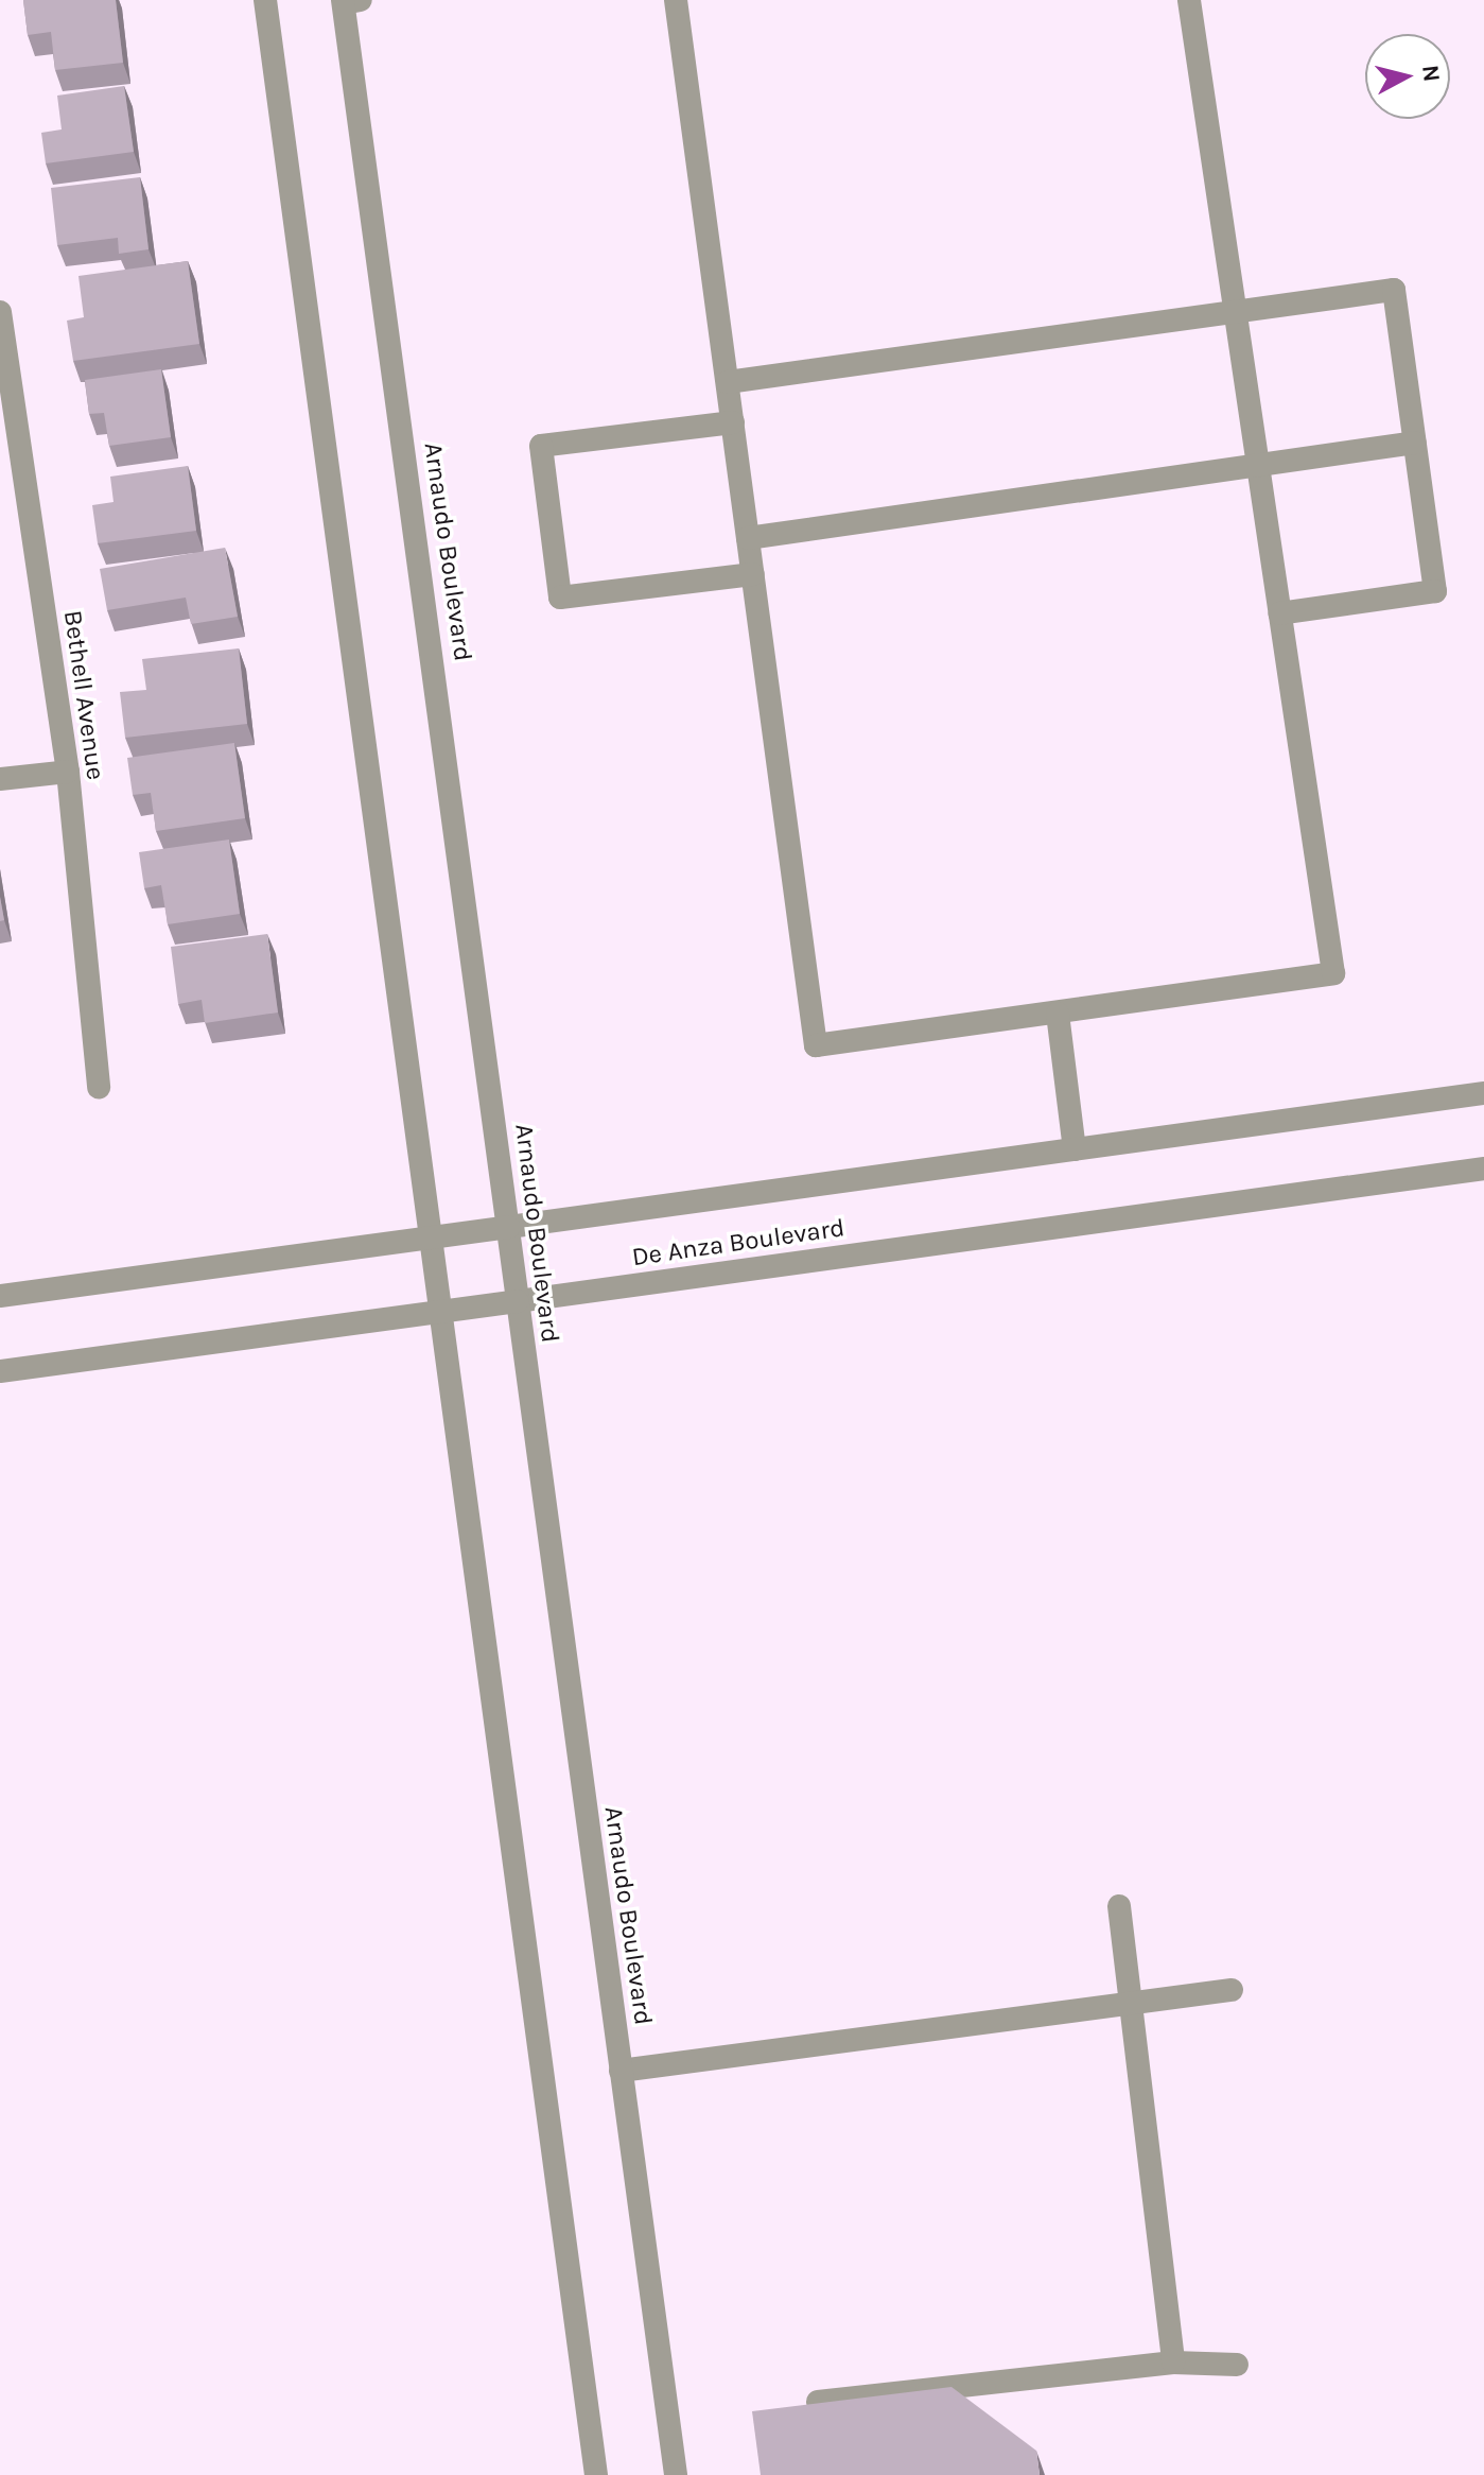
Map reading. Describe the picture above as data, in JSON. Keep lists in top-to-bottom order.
{
  "streets": {
    "street": ["Arnaudo Boulevard", "Bethell Avenue", "De Anza Boulevard"]
  },
  "crossings": [
    ["Arnaudo Boulevard", "De Anza Boulevard"]
  ],
  "north": "right"
}
